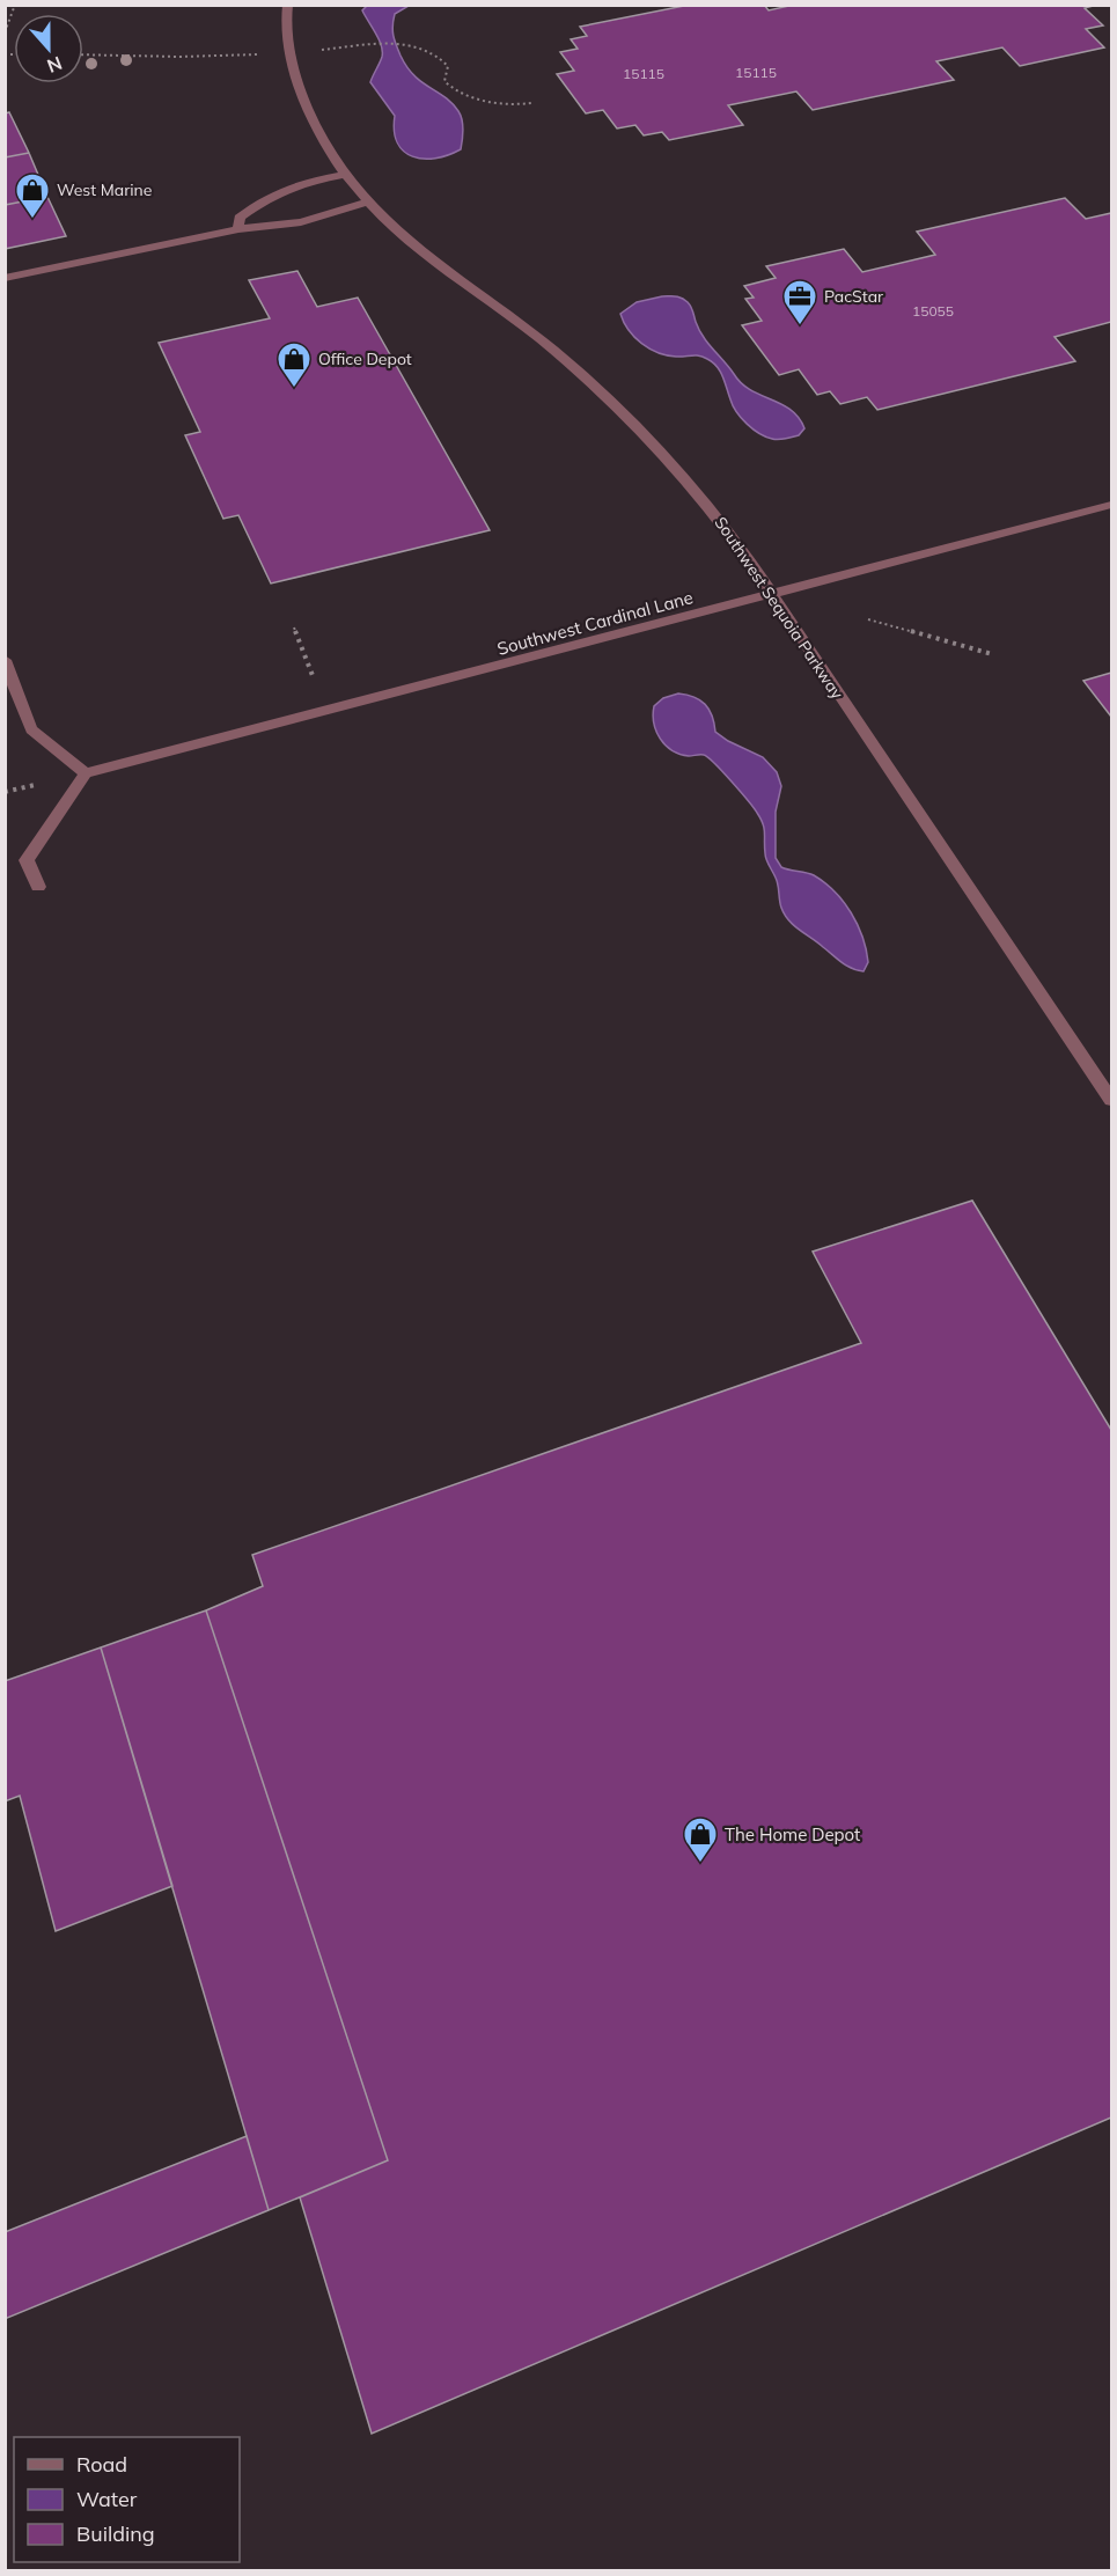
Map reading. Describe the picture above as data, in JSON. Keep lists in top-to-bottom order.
{
  "streets": {
    "street": ["Southwest Sequoia Parkway", "Southwest Cardinal Lane"]
  },
  "crossings": [
    ["Southwest Sequoia Parkway", "Southwest Cardinal Lane"]
  ],
  "places": {
    "shop": ["West Marine", "Office Depot", "The Home Depot"],
    "office": ["PacStar"]
  },
  "house_numbers": ["15115", "15115", "15055"],
  "legend": ["Road", "Water", "Building"],
  "north": "bottom"
}
